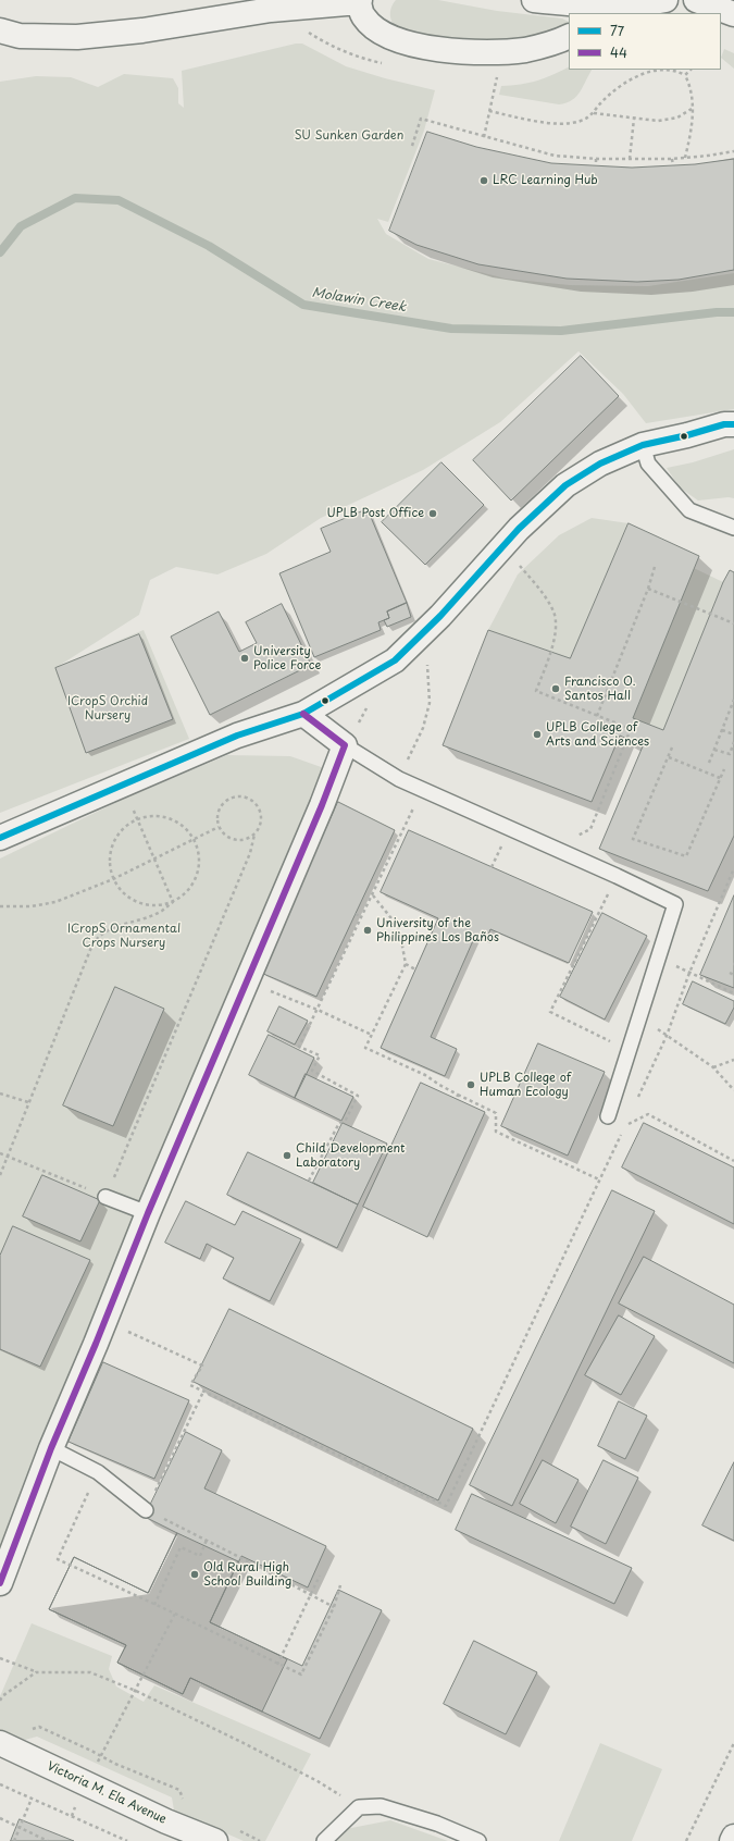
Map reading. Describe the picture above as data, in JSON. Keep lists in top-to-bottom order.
{
  "streets": {
    "street": ["Victoria M. Ela Avenue"]
  },
  "water": ["Molawin Creek"],
  "parks": ["SU Sunken Garden", "ICropS Orchid Nursery", "ICropS Ornamental Crops Nursery"],
  "places": [
    "LRC Learning Hub",
    "UPLB Post Office",
    "University Police Force",
    "Francisco O. Santos Hall",
    "UPLB College of Arts and Sciences",
    "University of the Philippines Los Baños",
    "UPLB College of Human Ecology",
    "Child Development Laboratory",
    "Old Rural High School Building"
  ],
  "lines": ["transit line 77", "transit line 44"],
  "legend": ["77", "44"]
}
